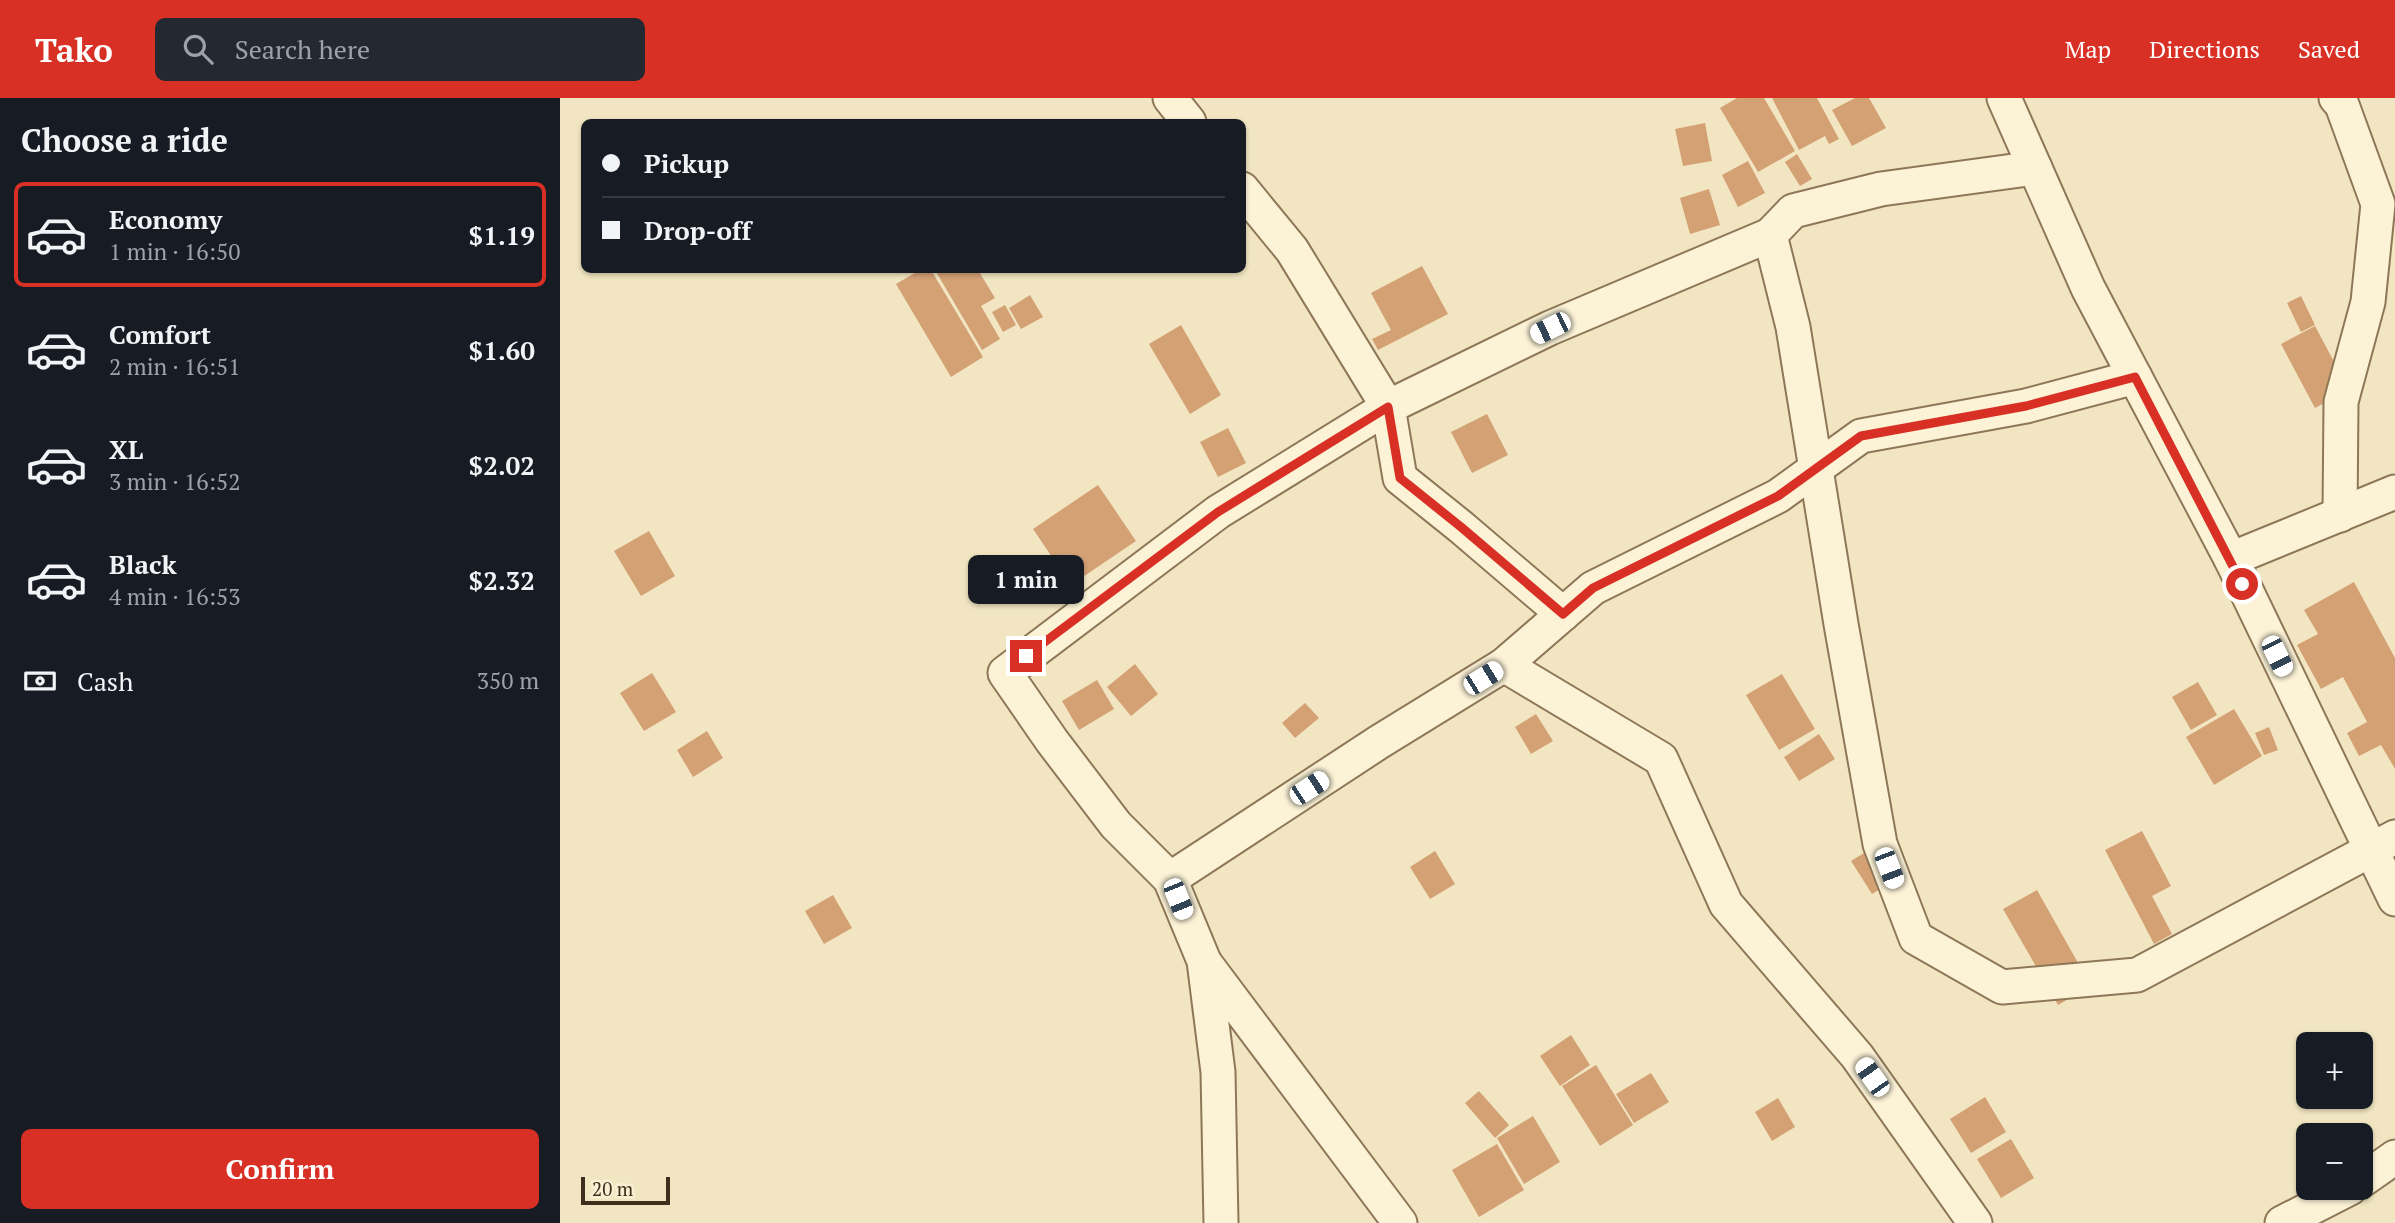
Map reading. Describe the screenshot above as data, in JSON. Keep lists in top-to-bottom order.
{
  "scale_bar": "20 m",
  "page": {
    "header": "Tako",
    "search": "Search here",
    "nav": ["Map", "Directions", "Saved"],
    "heading": "Choose a ride",
    "banner": ["Pickup", "Drop-off"],
    "list": [
      {
        "name": "Economy",
        "note": "1 min · 16:50",
        "value": "$1.19"
      },
      {
        "name": "Comfort",
        "note": "2 min · 16:51",
        "value": "$1.60"
      },
      {
        "name": "XL",
        "note": "3 min · 16:52",
        "value": "$2.02"
      },
      {
        "name": "Black",
        "note": "4 min · 16:53",
        "value": "$2.32"
      }
    ],
    "bubble": "1 min",
    "pay": ["Cash", "350 m"],
    "map_buttons": ["+", "−"],
    "buttons": "Confirm",
    "scale": "20 m"
  }
}
